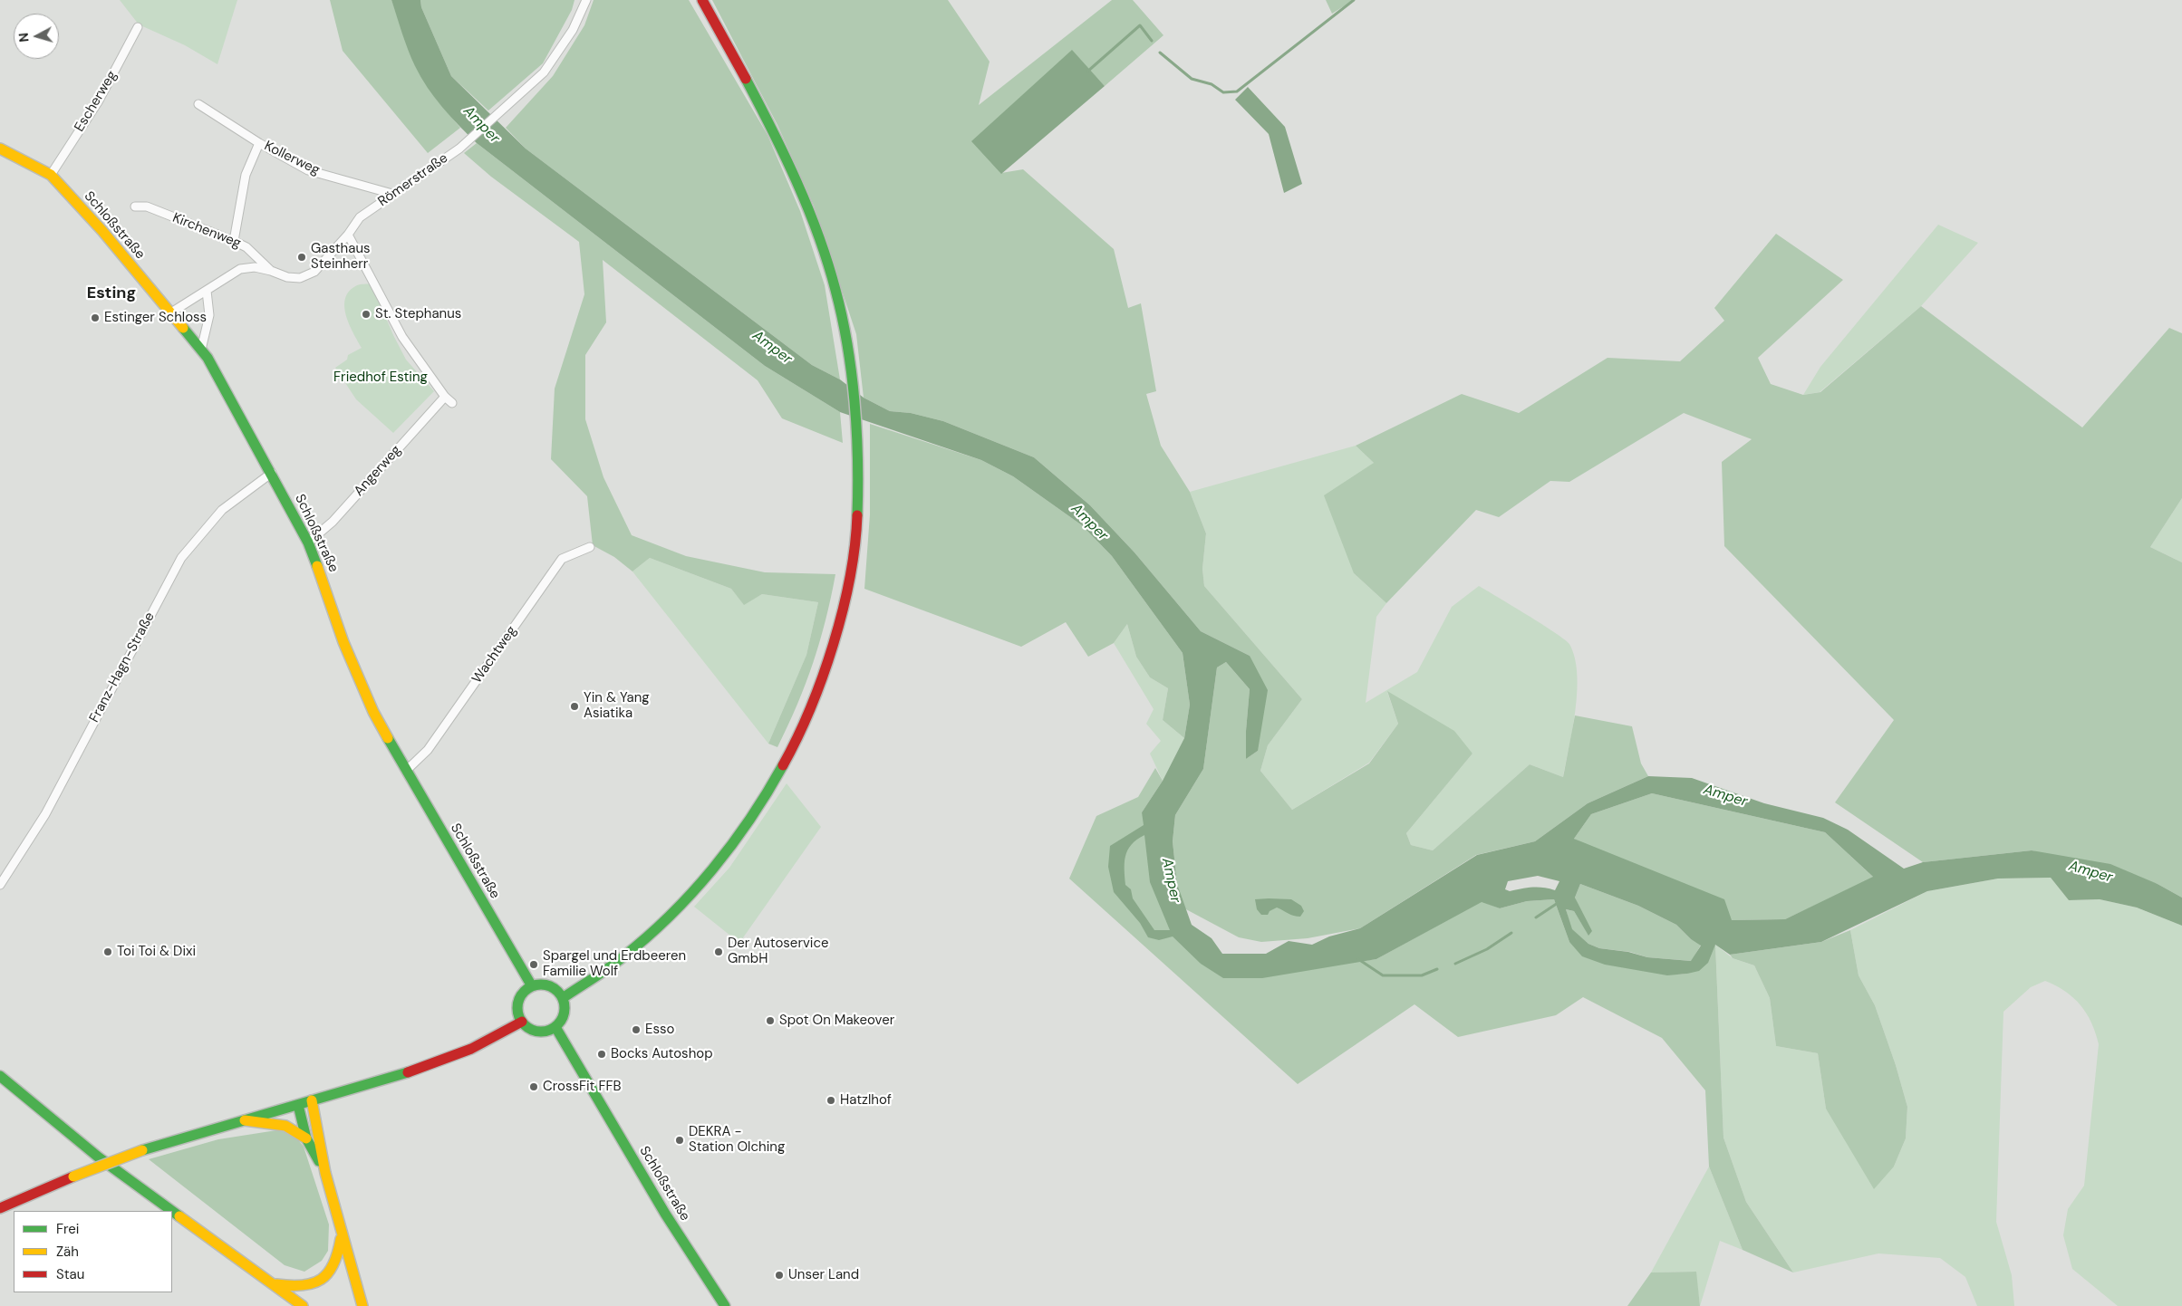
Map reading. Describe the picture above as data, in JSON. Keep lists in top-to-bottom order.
{
  "streets": {
    "main road": ["Schloßstraße"],
    "street": [
      "Escherweg",
      "Kollerweg",
      "Römerstraße",
      "Kirchenweg",
      "Angerweg",
      "Wachtweg",
      "Franz-Hagn-Straße"
    ]
  },
  "crossings": [
    ["Escherweg", "Schloßstraße"],
    ["Kollerweg", "Römerstraße"],
    ["Römerstraße", "Schloßstraße"],
    ["Römerstraße", "Kirchenweg"],
    ["Schloßstraße", "Angerweg"],
    ["Schloßstraße", "Wachtweg"],
    ["Schloßstraße", "Franz-Hagn-Straße"]
  ],
  "districts": ["Esting"],
  "water": ["Amper"],
  "parks": ["Friedhof Esting"],
  "places": [
    "Gasthaus Steinherr",
    "St. Stephanus",
    "Estinger Schloss",
    "Yin & Yang Asiatika",
    "Toi Toi & Dixi",
    "Der Autoservice GmbH",
    "Spargel und Erdbeeren Familie Wolf",
    "Spot On Makeover",
    "Esso",
    "Bocks Autoshop",
    "CrossFit FFB",
    "Hatzlhof",
    "DEKRA - Station Olching",
    "Unser Land"
  ],
  "legend": ["Frei", "Zäh", "Stau"],
  "north": "left"
}
